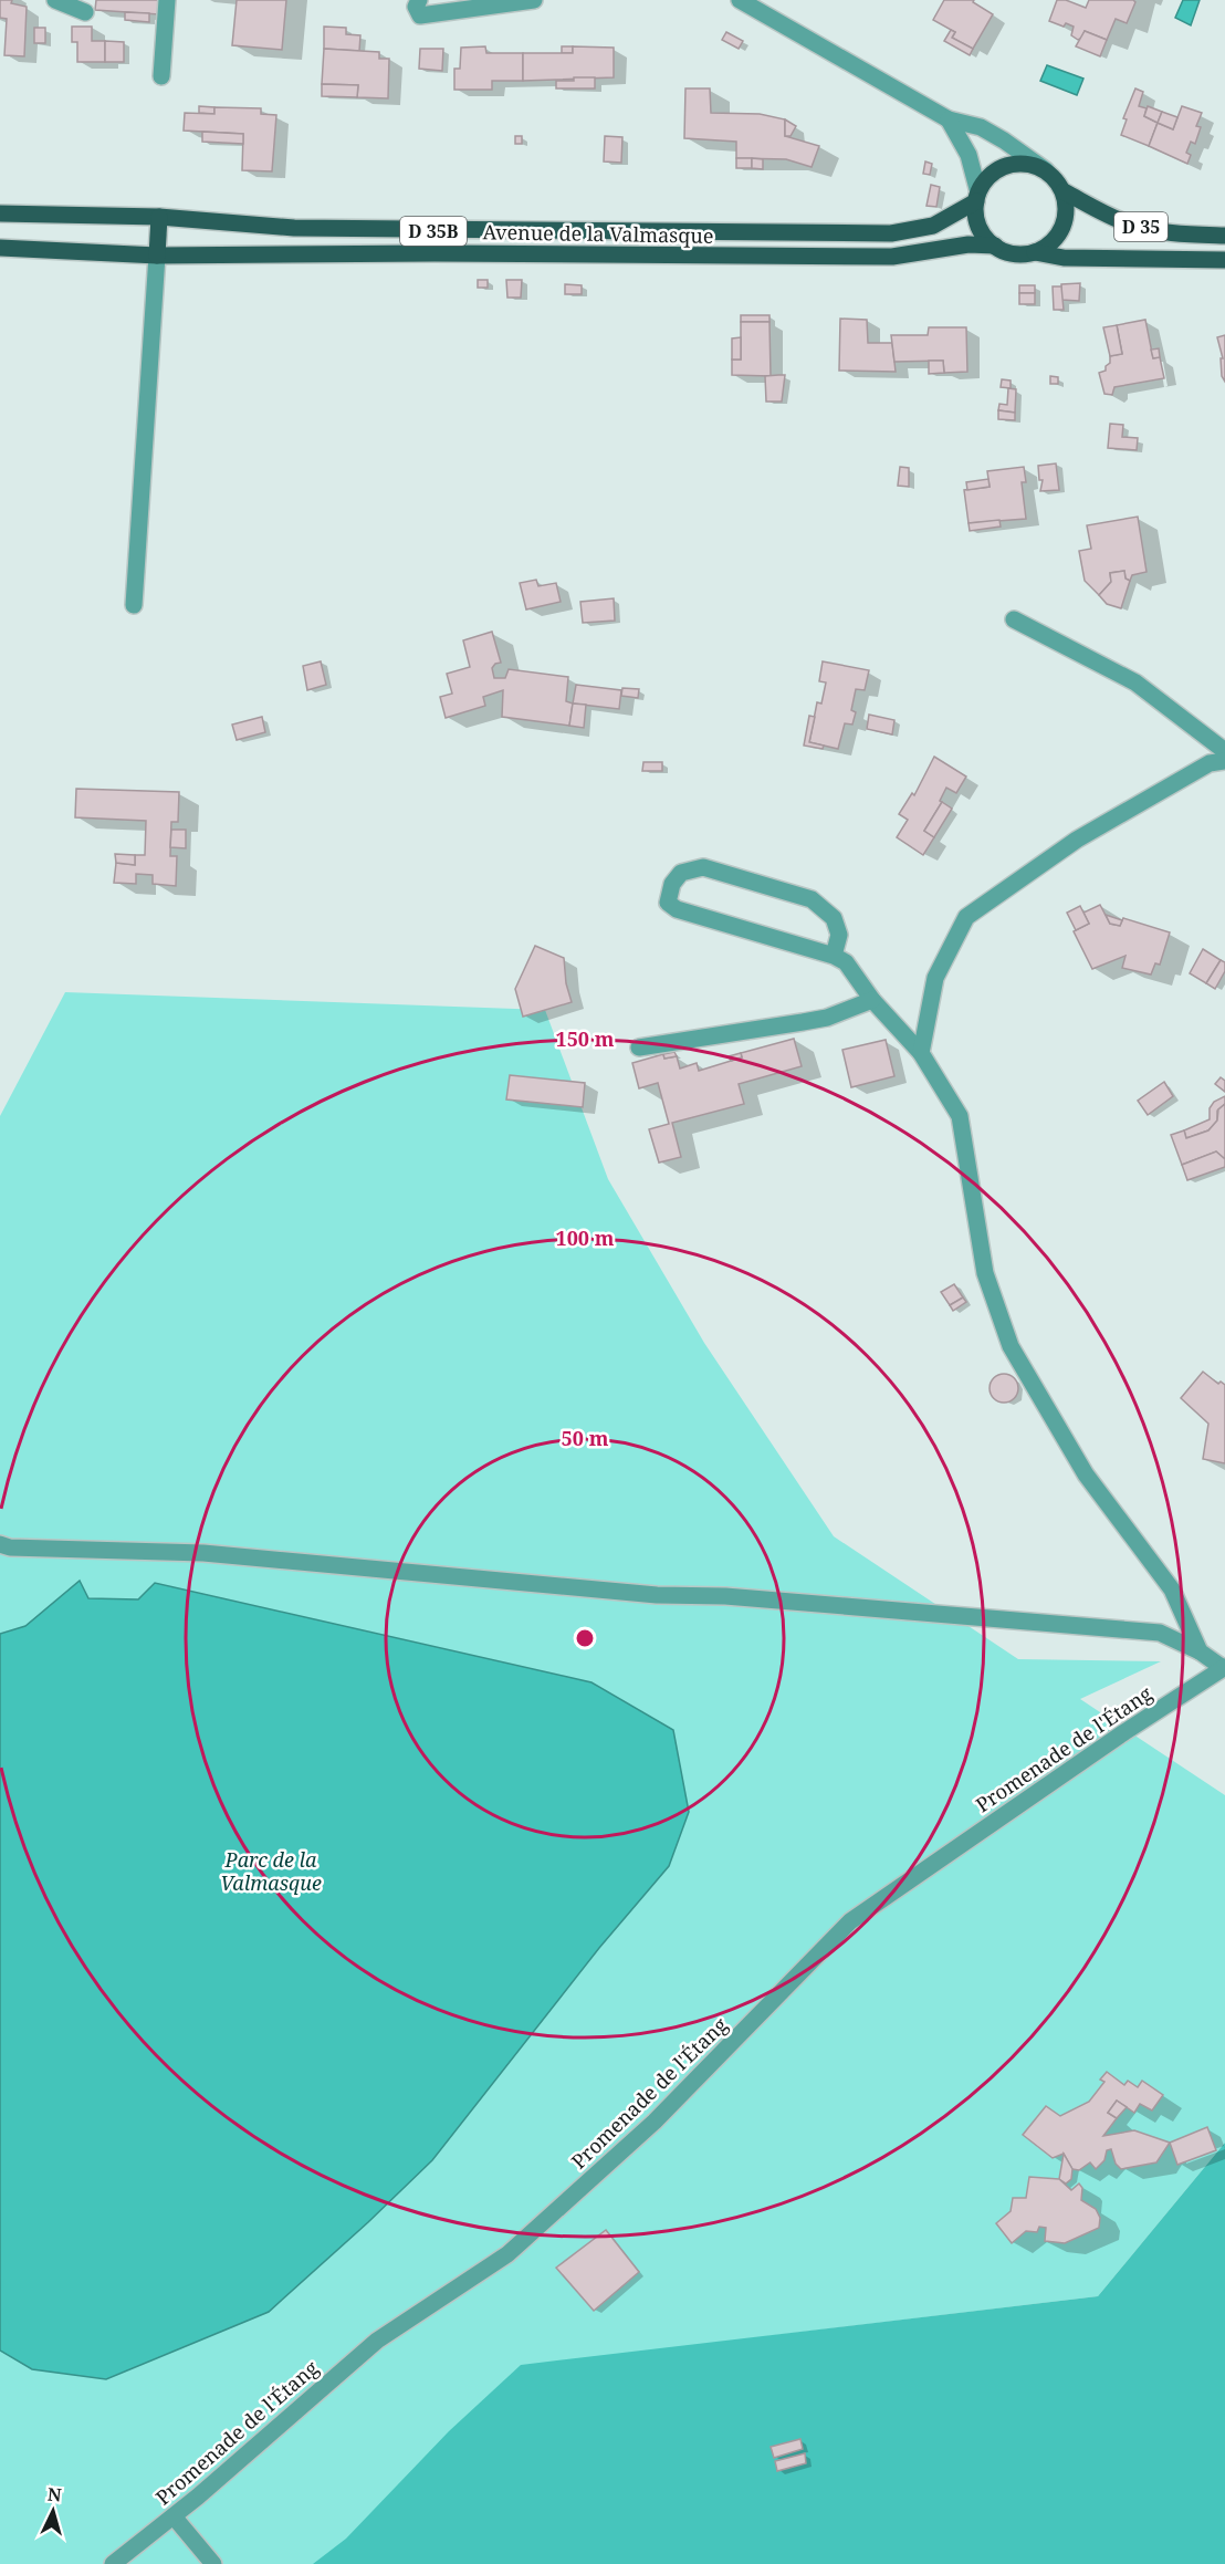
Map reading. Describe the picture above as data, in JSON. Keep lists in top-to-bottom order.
{
  "streets": {
    "main road": ["D 35", "D 35B", "Avenue de la Valmasque"],
    "street": ["Promenade de l'Étang"]
  },
  "crossings": [
    ["D 35", "Avenue de la Valmasque"]
  ],
  "parks": ["Parc de la Valmasque"],
  "north": "top",
  "rings": ["150 m", "100 m", "50 m"]
}
